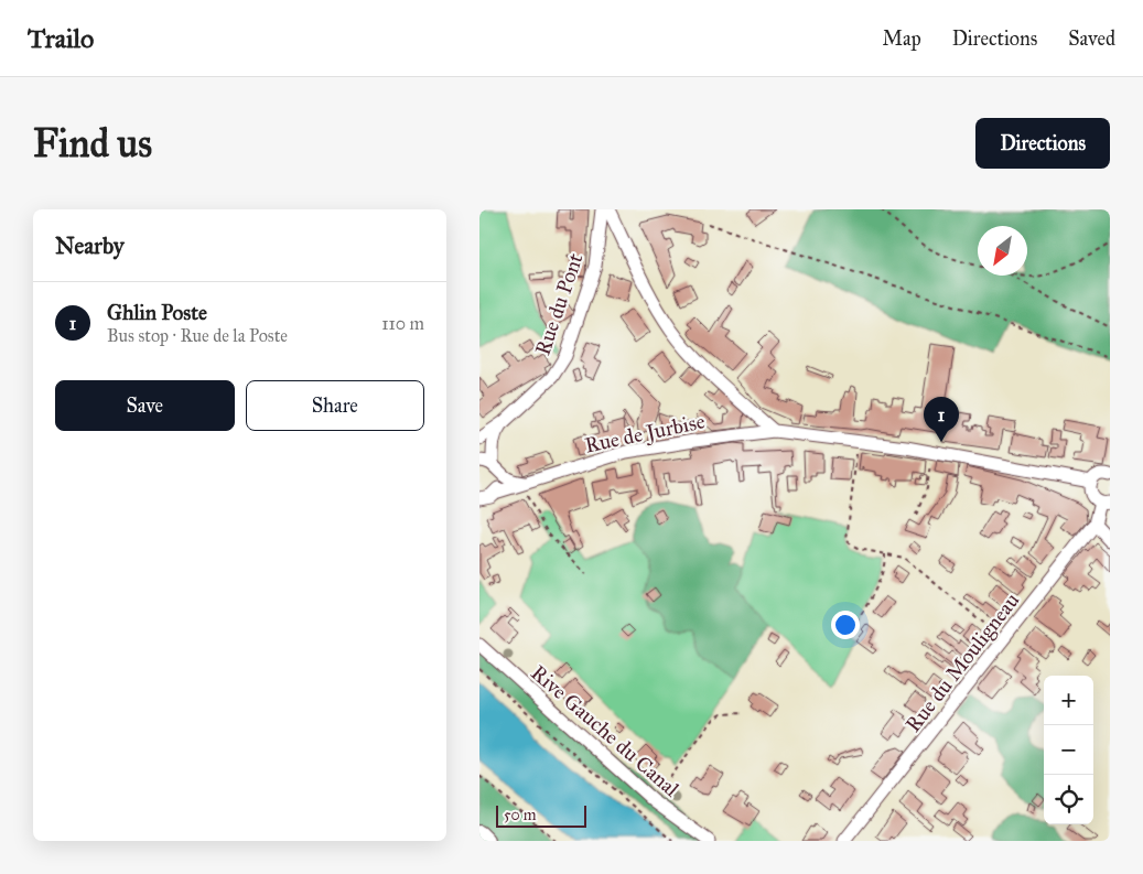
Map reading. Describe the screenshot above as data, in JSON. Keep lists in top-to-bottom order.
{
  "streets": {
    "street": [
      "Rue du Pont",
      "Rue de Jurbise",
      "Rue du Mouligneau",
      "Rive Gauche du Canal"
    ]
  },
  "scale_bar": "50 m",
  "north": "bottom left",
  "page": {
    "header": "Trailo",
    "nav": ["Map", "Directions", "Saved"],
    "buttons": [
      "Directions",
      ["Save", "Share"]
    ],
    "title": "Find us",
    "heading": "Nearby",
    "list": [
      {
        "mark": "1",
        "name": "Ghlin Poste",
        "note": "Bus stop · Rue de la Poste",
        "value": "110 m"
      }
    ],
    "pins": "1",
    "map_buttons": ["+", "−"],
    "scale": "50 m"
  }
}
